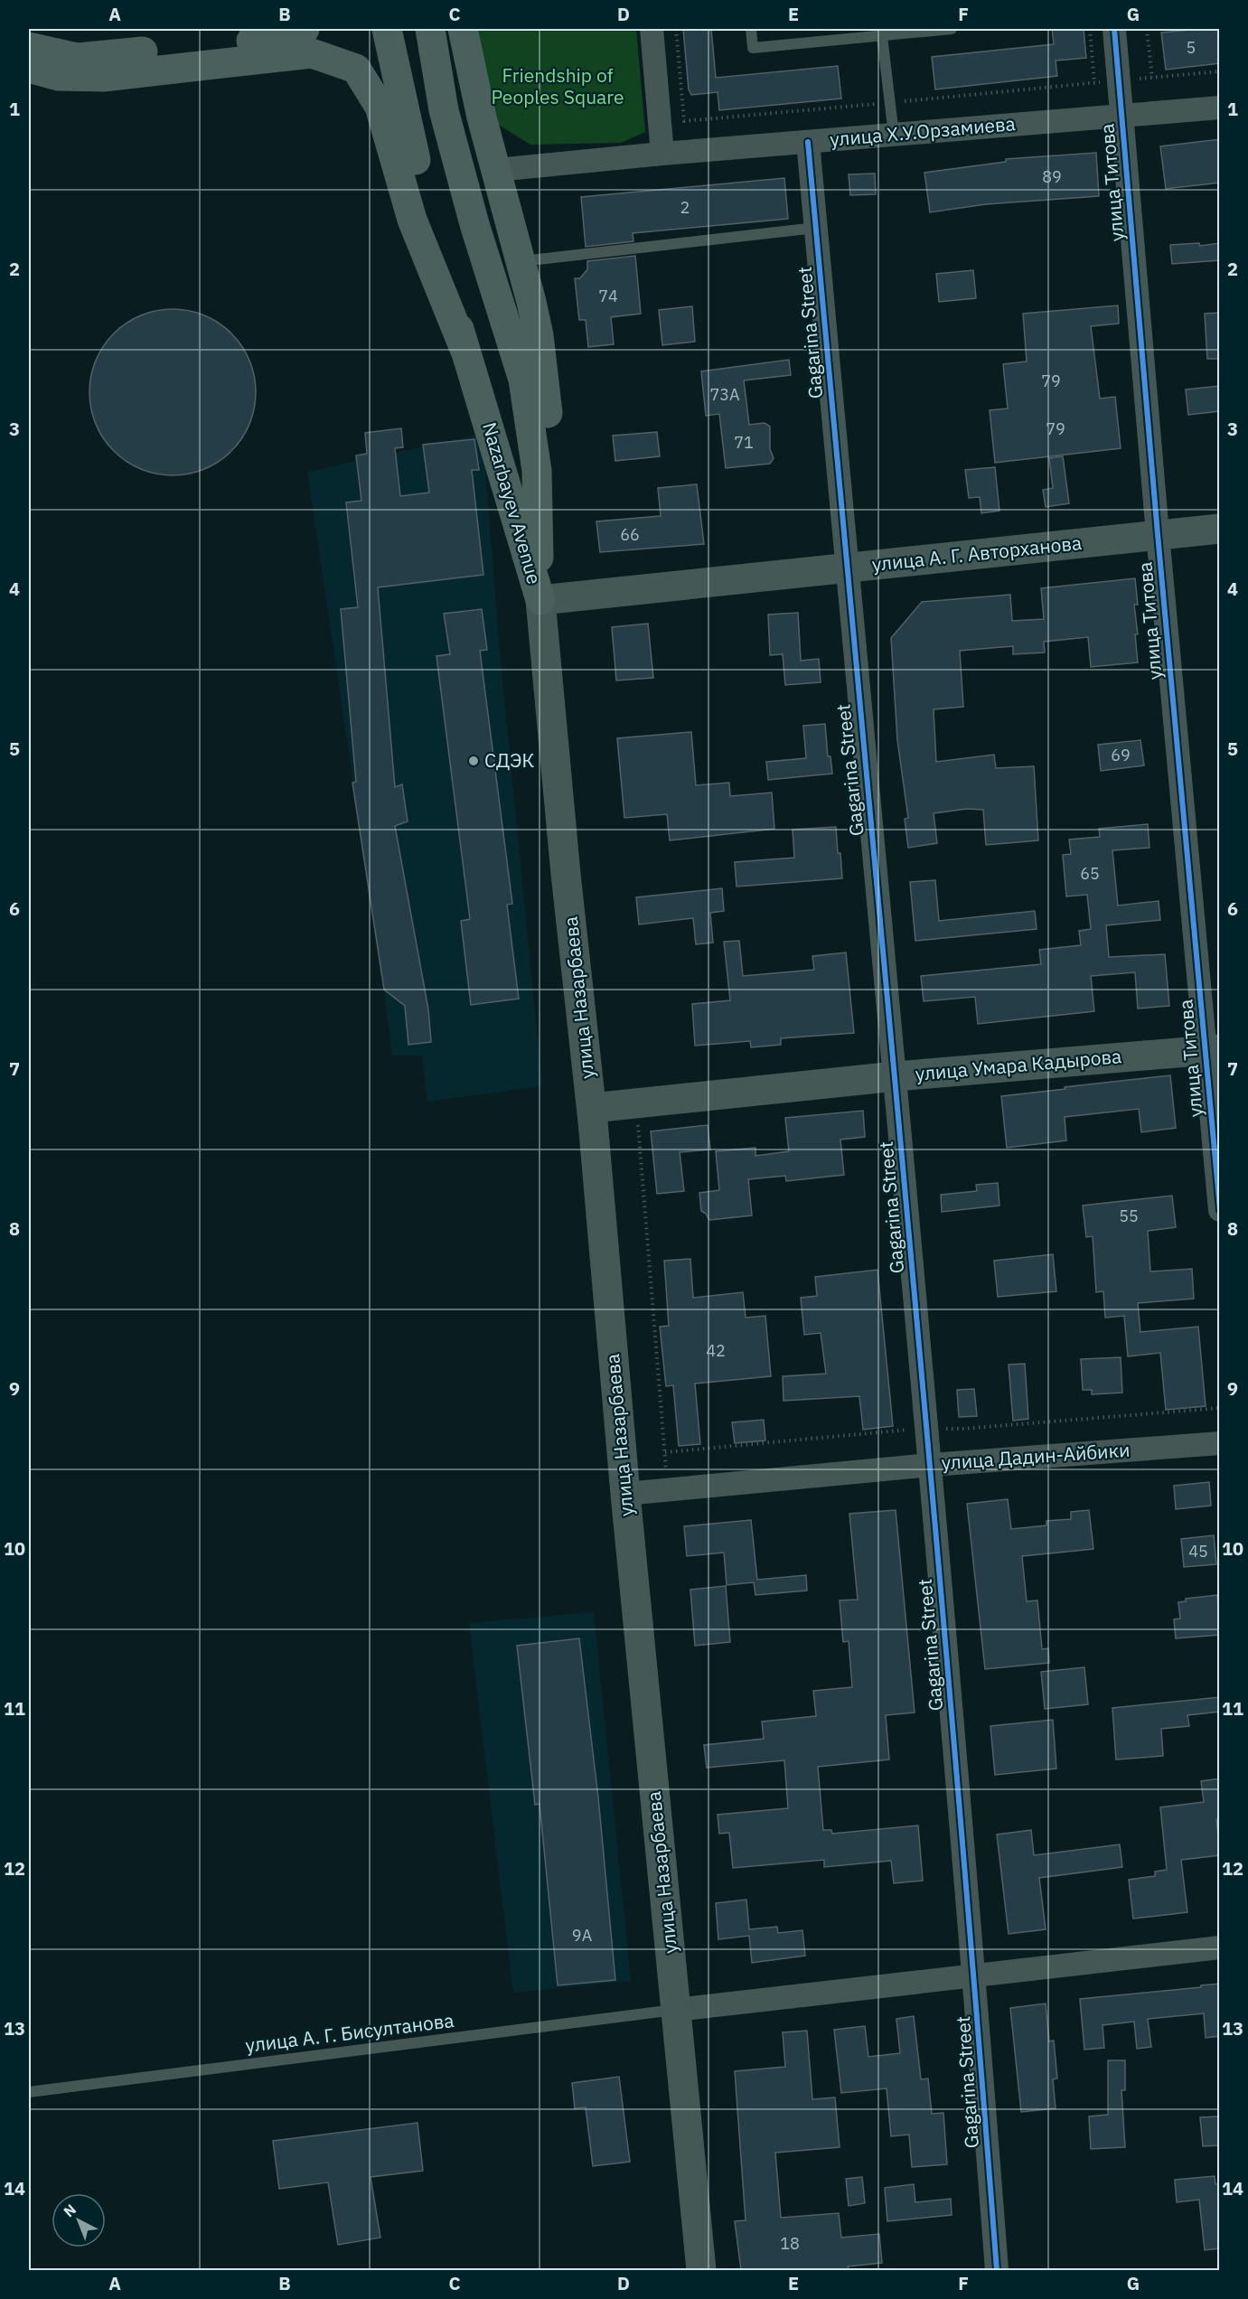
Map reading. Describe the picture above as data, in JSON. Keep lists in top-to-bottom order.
{
  "streets": {
    "main road": [
      "Nazarbayev Avenue",
      "улица А. Г. Авторханова",
      "улица Назарбаева",
      "улица Умара Кадырова"
    ],
    "street": [
      "улица Х.У.Орзамиева",
      "улица Титова",
      "Gagarina Street",
      "улица Дадин-Айбики"
    ],
    "lane": ["улица А. Г. Бисултанова"]
  },
  "crossings": [
    ["улица Х.У.Орзамиева", "улица Титова"],
    ["улица Х.У.Орзамиева", "Gagarina Street"],
    ["улица Титова", "улица А. Г. Авторханова"],
    ["улица Титова", "улица Умара Кадырова"],
    ["Gagarina Street", "улица А. Г. Авторханова"],
    ["Gagarina Street", "улица Умара Кадырова"],
    ["Gagarina Street", "улица Дадин-Айбики"],
    ["Nazarbayev Avenue", "улица А. Г. Авторханова"],
    ["Nazarbayev Avenue", "улица Назарбаева"],
    ["улица А. Г. Авторханова", "улица Назарбаева"],
    ["улица Назарбаева", "улица Умара Кадырова"],
    ["улица Назарбаева", "улица Дадин-Айбики"],
    ["улица Назарбаева", "улица А. Г. Бисултанова"]
  ],
  "parks": ["Friendship of Peoples Square"],
  "places": ["СДЭК"],
  "house_numbers": [
    "5",
    "89",
    "2",
    "74",
    "79",
    "73А",
    "79",
    "71",
    "66",
    "69",
    "65",
    "55",
    "42",
    "45",
    "9А",
    "18"
  ],
  "north": "top left",
  "grid": {
    "columns": [
      "A",
      "B",
      "C",
      "D",
      "E",
      "F",
      "G"
    ],
    "rows": [
      "1",
      "2",
      "3",
      "4",
      "5",
      "6",
      "7",
      "8",
      "9",
      "10",
      "11",
      "12",
      "13",
      "14"
    ]
  }
}
